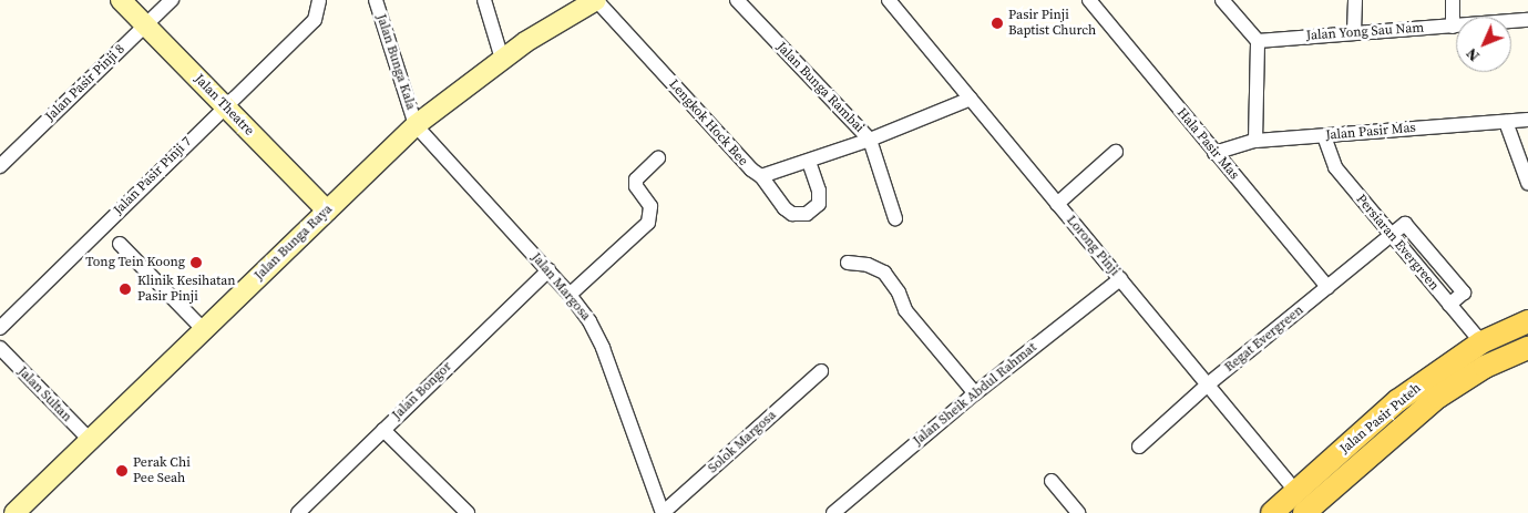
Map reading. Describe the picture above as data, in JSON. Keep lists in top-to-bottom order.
{
  "streets": {
    "main road": ["Jalan Theatre", "Jalan Bunga Raya", "Jalan Pasir Puteh"],
    "street": [
      "Jalan Yong Sau Nam",
      "Jalan Bunga Kala",
      "Jalan Pasir Pinji 8",
      "Jalan Bunga Rambai",
      "Lengkok Hock Bee",
      "Jalan Pasir Mas",
      "Hala Pasir Mas",
      "Jalan Pasir Pinji 7",
      "Persiaran Evergreen",
      "Lorong Pinji",
      "Jalan Margosa",
      "Regat Evergreen",
      "Jalan Bongor",
      "Jalan Sultan",
      "Jalan Sheik Abdul Rahmat",
      "Solok Margosa"
    ]
  },
  "crossings": [
    ["Jalan Bunga Kala", "Jalan Bunga Raya"],
    ["Jalan Bunga Kala", "Jalan Margosa"],
    ["Jalan Pasir Pinji 8", "Jalan Theatre"],
    ["Jalan Bunga Rambai", "Lengkok Hock Bee"],
    ["Jalan Theatre", "Jalan Pasir Pinji 7"],
    ["Jalan Theatre", "Jalan Bunga Raya"],
    ["Lengkok Hock Bee", "Jalan Bunga Raya"],
    ["Lengkok Hock Bee", "Lorong Pinji"],
    ["Jalan Pasir Mas", "Hala Pasir Mas"],
    ["Jalan Pasir Mas", "Persiaran Evergreen"],
    ["Hala Pasir Mas", "Regat Evergreen"],
    ["Jalan Bunga Raya", "Jalan Margosa"],
    ["Jalan Bunga Raya", "Jalan Sultan"],
    ["Persiaran Evergreen", "Regat Evergreen"],
    ["Persiaran Evergreen", "Jalan Pasir Puteh"],
    ["Lorong Pinji", "Regat Evergreen"],
    ["Lorong Pinji", "Jalan Sheik Abdul Rahmat"],
    ["Lorong Pinji", "Jalan Pasir Puteh"],
    ["Jalan Margosa", "Jalan Bongor"],
    ["Jalan Margosa", "Solok Margosa"]
  ],
  "places": [
    "Pasir Pinji Baptist Church",
    "Tong Tein Koong",
    "Klinik Kesihatan Pasir Pinji",
    "Perak Chi Pee Seah"
  ],
  "north": "bottom left"
}
